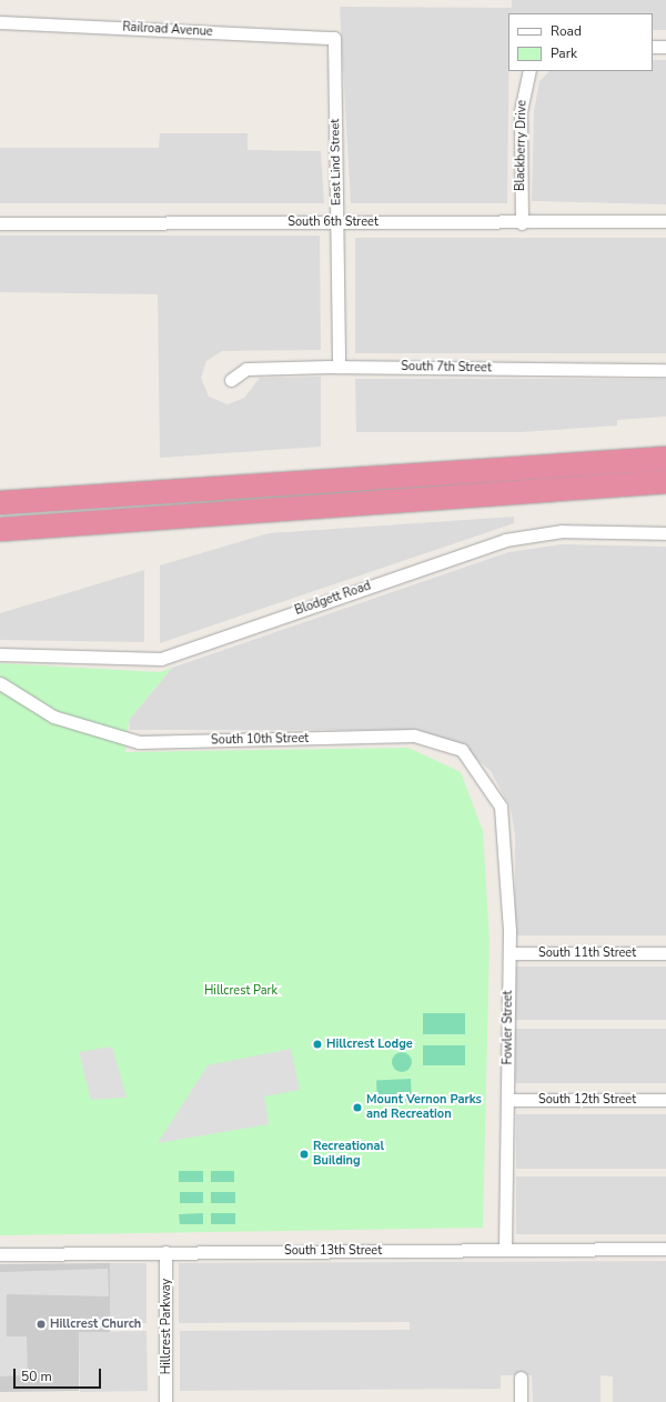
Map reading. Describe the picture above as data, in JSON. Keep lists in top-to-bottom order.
{
  "streets": {
    "street": [
      "Railroad Avenue",
      "Blackberry Drive",
      "East Lind Street",
      "South 6th Street",
      "South 7th Street",
      "Blodgett Road",
      "South 10th Street",
      "South 11th Street",
      "Fowler Street",
      "South 12th Street",
      "South 13th Street",
      "Hillcrest Parkway"
    ]
  },
  "crossings": [
    ["Railroad Avenue", "East Lind Street"],
    ["Blackberry Drive", "South 6th Street"],
    ["East Lind Street", "South 6th Street"],
    ["East Lind Street", "South 7th Street"],
    ["South 10th Street", "Fowler Street"],
    ["South 11th Street", "Fowler Street"],
    ["Fowler Street", "South 12th Street"],
    ["Fowler Street", "South 13th Street"],
    ["South 13th Street", "Hillcrest Parkway"]
  ],
  "parks": ["Hillcrest Park"],
  "places": [
    "Hillcrest Lodge",
    "Mount Vernon Parks and Recreation",
    "Recreational Building",
    "Hillcrest Church"
  ],
  "legend": ["Road", "Park"],
  "scale_bar": "50 m"
}
